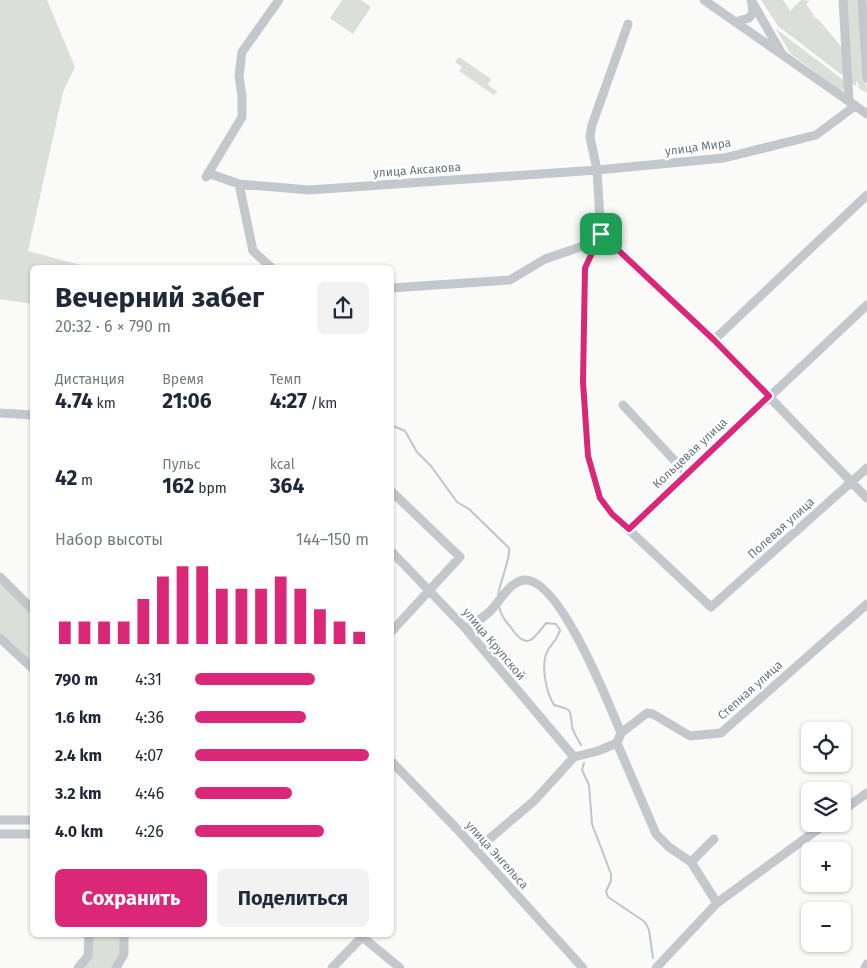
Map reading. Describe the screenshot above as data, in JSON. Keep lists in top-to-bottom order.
{
  "streets": {
    "street": [
      "улица Мира",
      "улица Аксакова",
      "Кольцевая улица",
      "Полевая улица",
      "улица Крупской",
      "Степная улица",
      "улица Энгельса"
    ]
  },
  "crossings": [
    ["улица Мира", "улица Аксакова"],
    ["Кольцевая улица", "Полевая улица"]
  ],
  "page": {
    "heading": ["Вечерний забег", "20:32 · 6 × 790 m"],
    "stats": [
      ["Дистанция", "4.74 km"],
      ["Время", "21:06"],
      ["Темп", "4:27 /km"],
      ["42 m"],
      ["Пульс", "162 bpm"],
      ["kcal", "364"]
    ],
    "chart": ["Набор высоты", "144–150 m"],
    "list": [
      {
        "name": "790 m",
        "note": "4:31"
      },
      {
        "name": "1.6 km",
        "note": "4:36"
      },
      {
        "name": "2.4 km",
        "note": "4:07"
      },
      {
        "name": "3.2 km",
        "note": "4:46"
      },
      {
        "name": "4.0 km",
        "note": "4:26"
      }
    ],
    "map_buttons": ["+", "−"],
    "buttons": ["Сохранить", "Поделиться"]
  }
}
